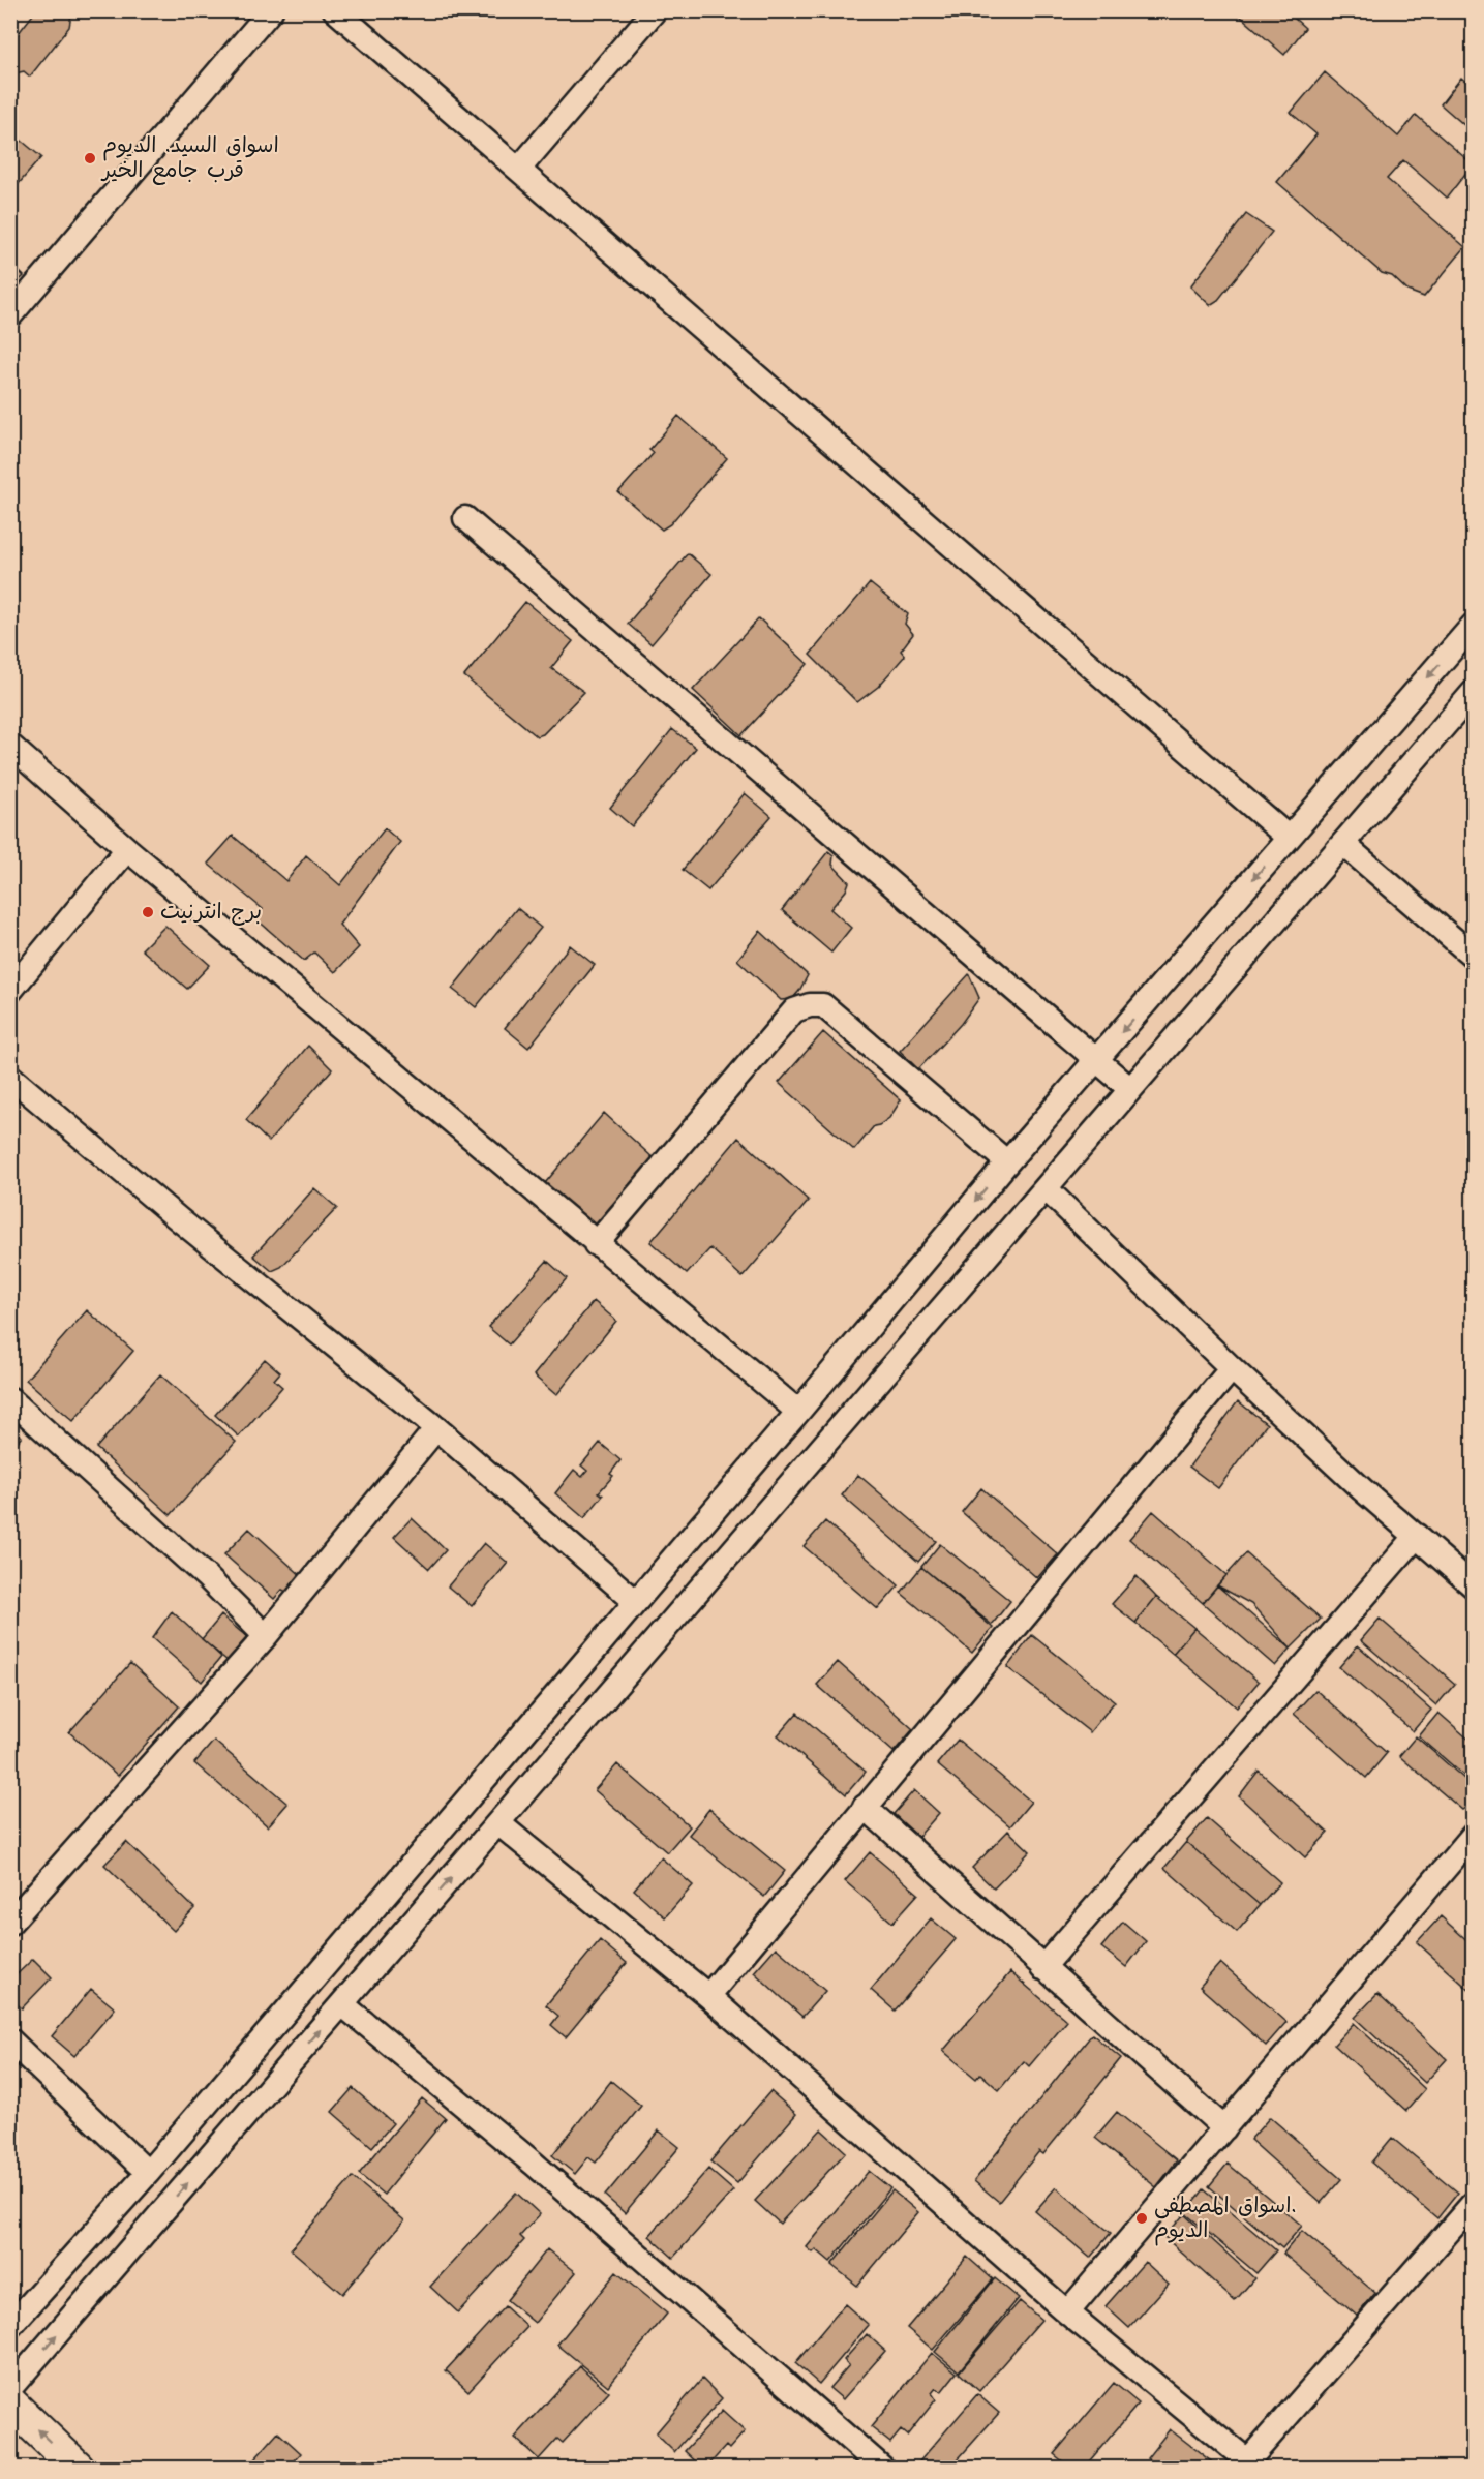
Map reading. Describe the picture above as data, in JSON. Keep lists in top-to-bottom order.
{
  "places": ["اسواق السيد. الديوم قرب جامع الخير", "برج انترنيت", "اسواق المصطفى. الديوم"]
}
